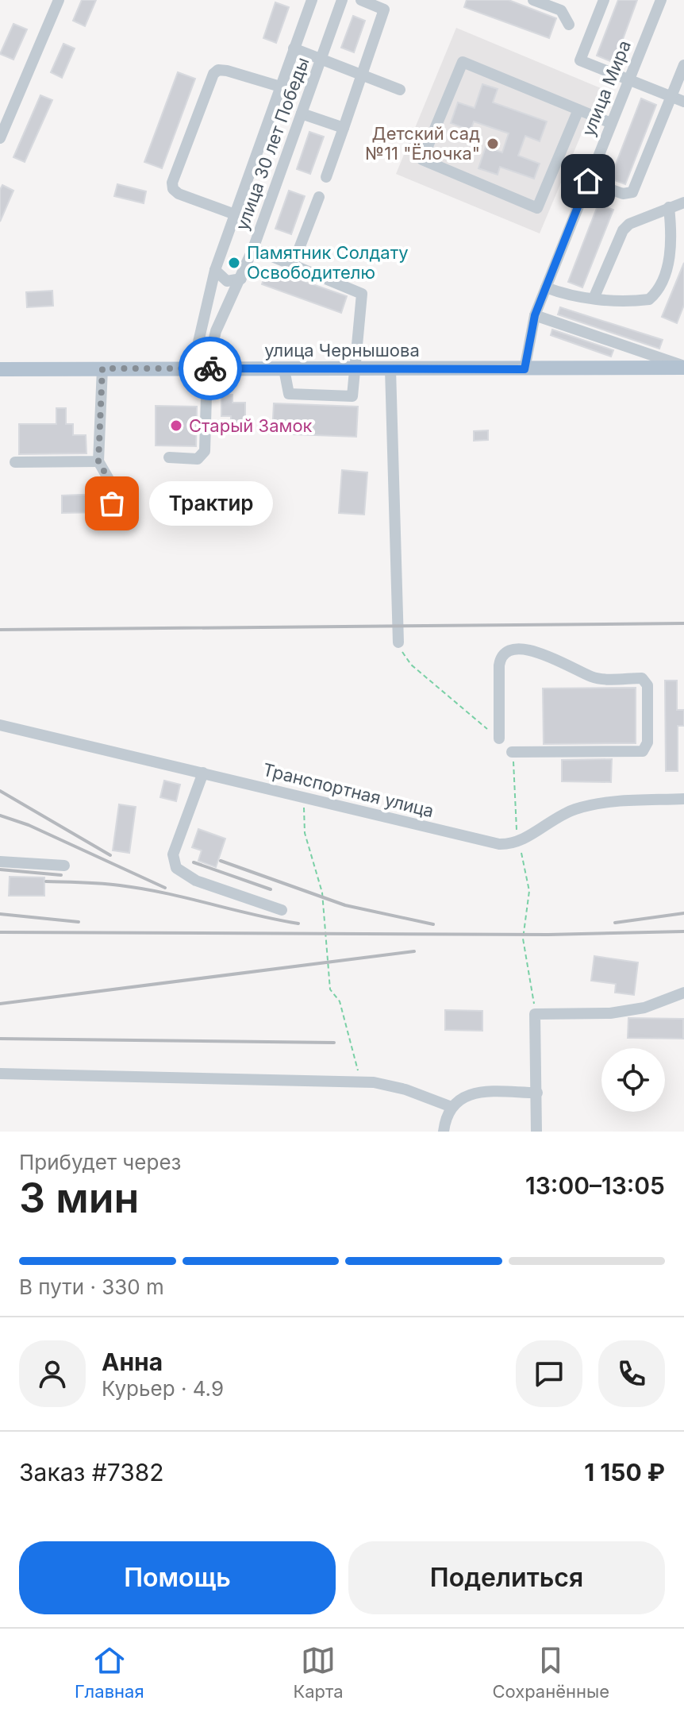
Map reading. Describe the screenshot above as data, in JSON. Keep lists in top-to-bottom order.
{
  "streets": {
    "main road": ["улица Чернышова"],
    "street": ["улица Мира", "улица 30 лет Победы", "Транспортная улица"]
  },
  "crossings": [
    ["улица Мира", "улица Чернышова"],
    ["улица 30 лет Победы", "улица Чернышова"]
  ],
  "places": [
    "Детский сад №11 \"Ёлочка\"",
    "Памятник Солдату Освободителю",
    "Старый Замок",
    "Трактир"
  ],
  "page": {
    "bubble": "Трактир",
    "heading": ["3 мин", "Прибудет через", "13:00–13:05"],
    "panel": [
      "Анна",
      "Курьер · 4.9",
      "Заказ #7382",
      "1 150 ₽"
    ],
    "bar": "В пути · 330 m",
    "buttons": ["Помощь", "Поделиться"],
    "tabs": ["Главная", "Карта", "Сохранённые"]
  }
}
